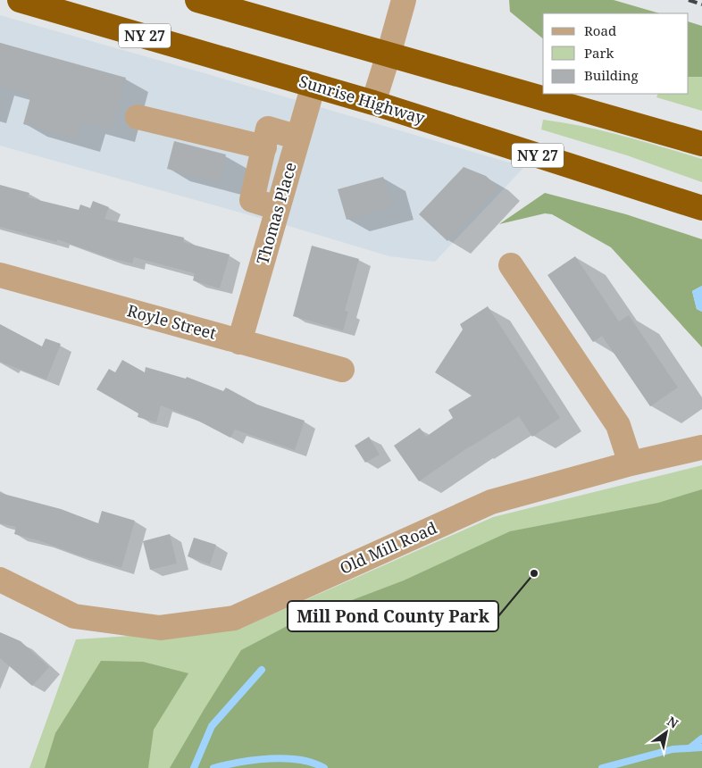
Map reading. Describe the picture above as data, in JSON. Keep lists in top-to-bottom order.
{
  "streets": {
    "highway": ["NY 27", "Sunrise Highway"],
    "street": ["Thomas Place", "Royle Street", "Old Mill Road"]
  },
  "crossings": [
    ["Sunrise Highway", "Thomas Place"],
    ["Thomas Place", "Royle Street"]
  ],
  "places": ["Mill Pond County Park"],
  "legend": ["Road", "Park", "Building"],
  "north": "top right"
}
